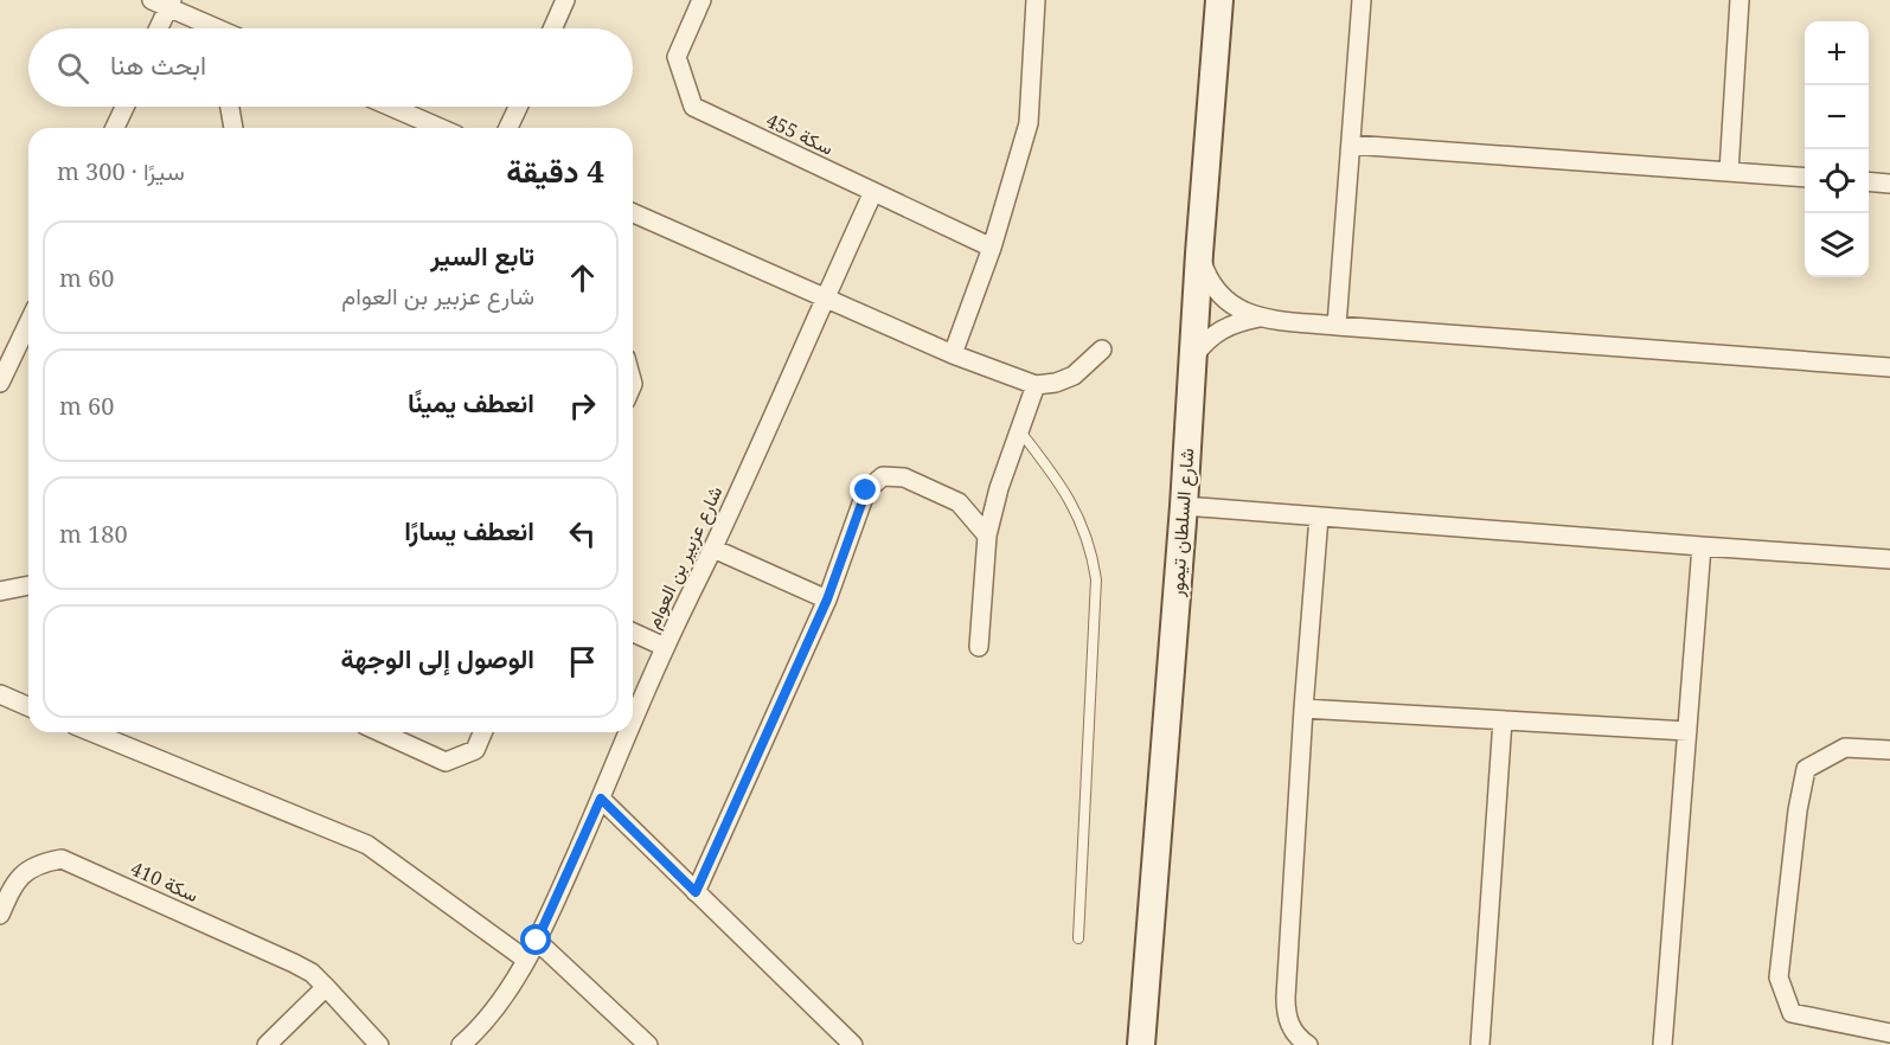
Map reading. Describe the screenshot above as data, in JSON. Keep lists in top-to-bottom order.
{
  "streets": {
    "main road": ["شارع السلطان تيمور"],
    "street": ["سكة 455", "شارع عزبير بن العوام", "سكة 410"]
  },
  "crossings": [
    ["سكة 455", "شارع عزبير بن العوام"]
  ],
  "page": {
    "map_buttons": ["+", "−"],
    "search": "ابحث هنا",
    "heading": ["4 دقيقة", "سيرًا · 300 m"],
    "list": [
      ["تابع السير", "شارع عزبير بن العوام", "60 m"],
      ["انعطف يمينًا", "60 m"],
      ["انعطف يسارًا", "180 m"],
      "الوصول إلى الوجهة"
    ]
  }
}
